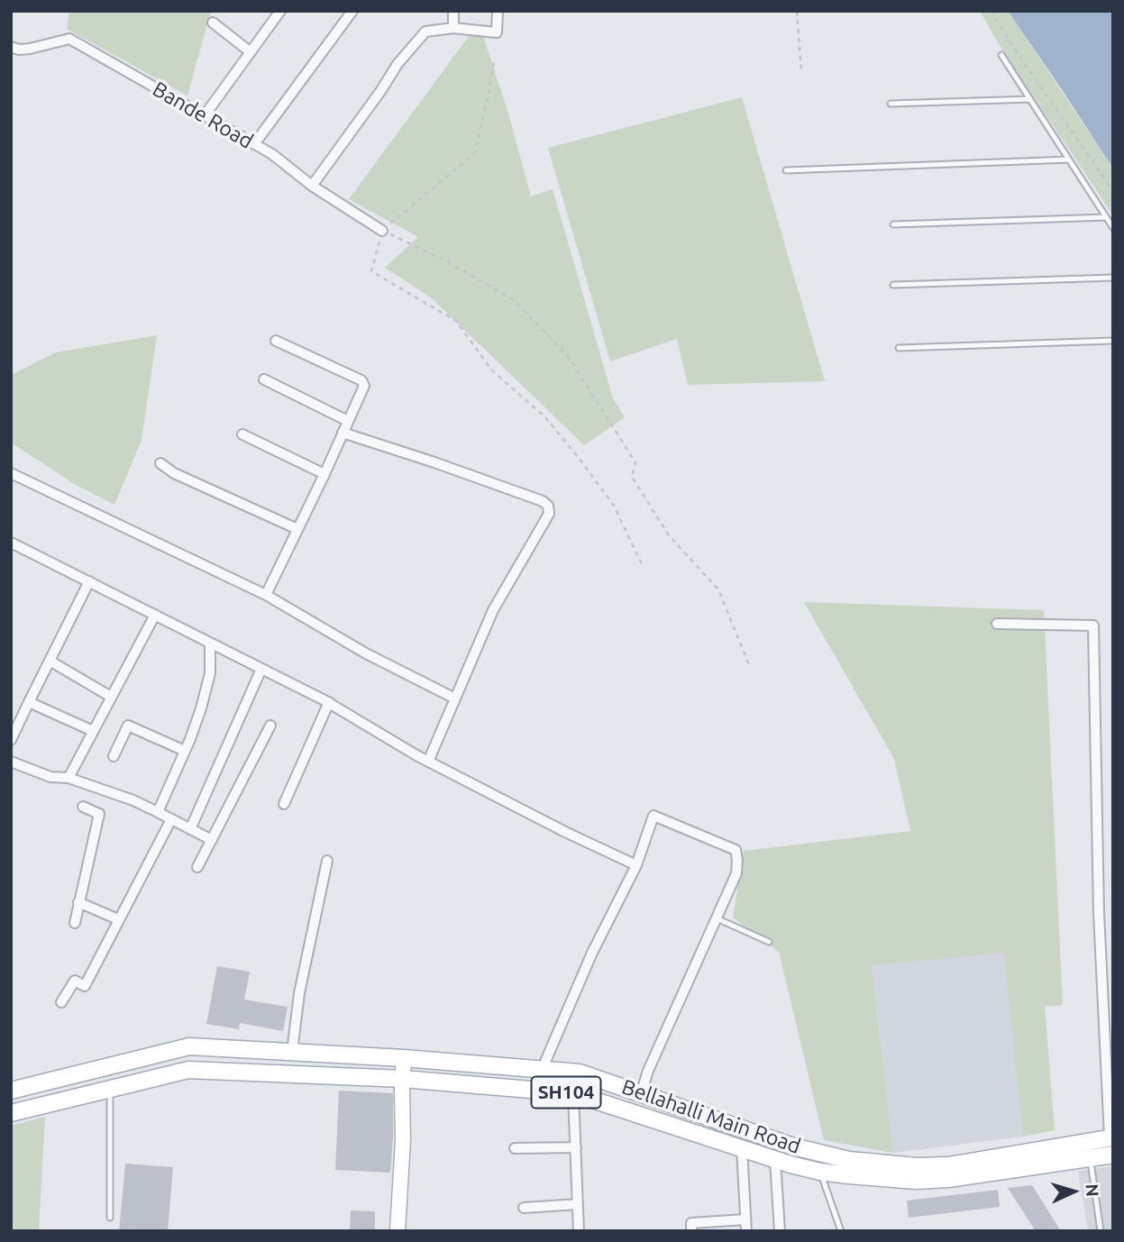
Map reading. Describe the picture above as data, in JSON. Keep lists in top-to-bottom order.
{
  "streets": {
    "main road": ["SH104", "Bellahalli Main Road"],
    "street": ["Bande Road"]
  },
  "north": "right"
}
